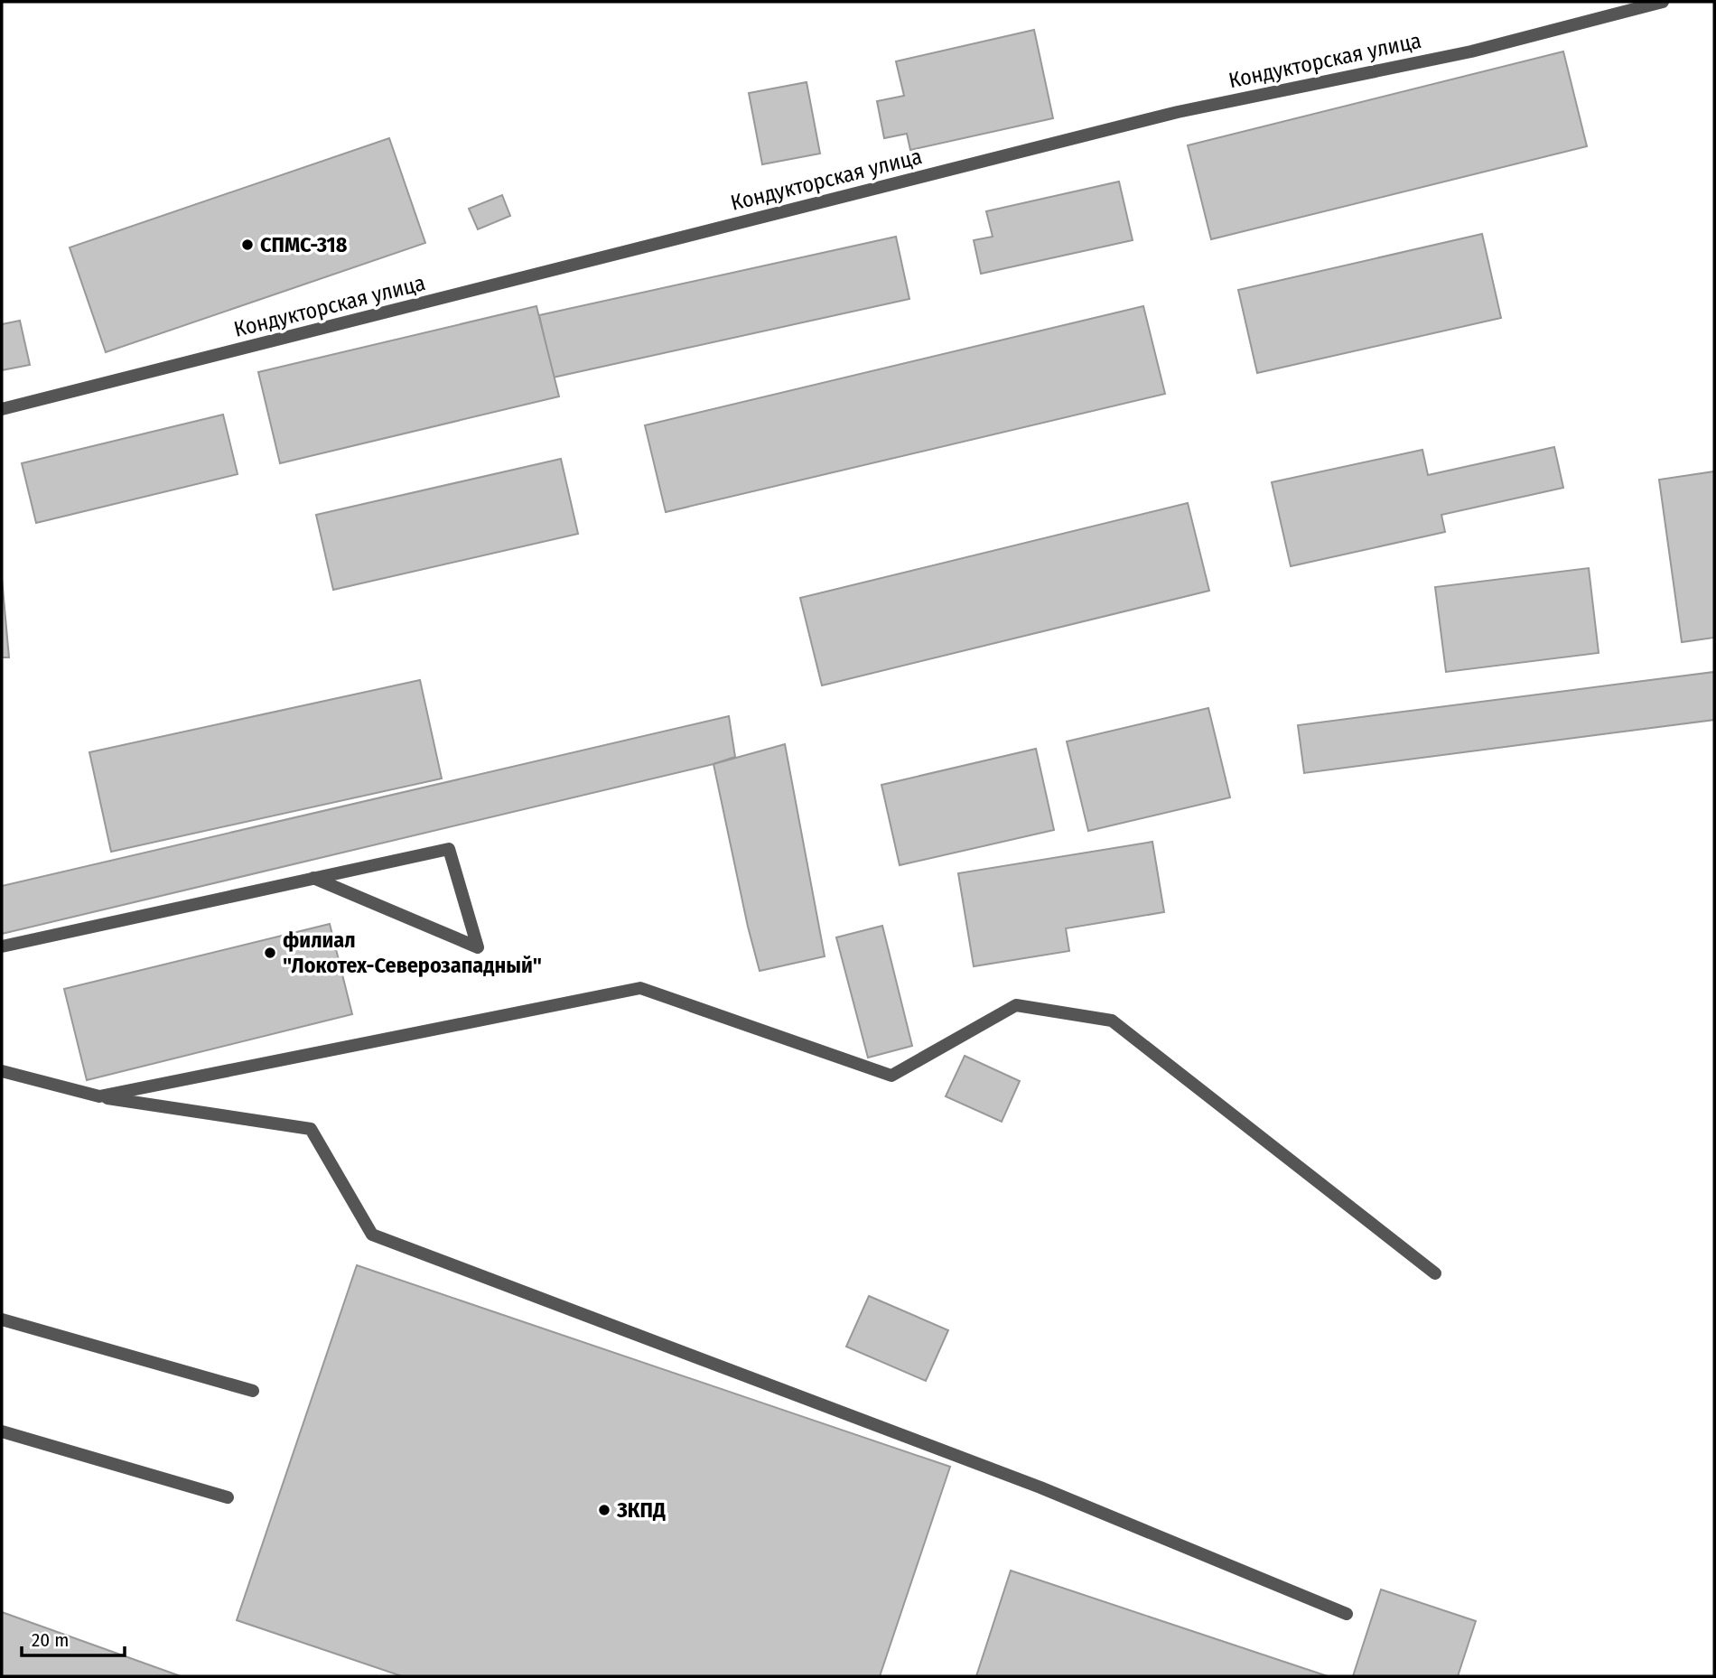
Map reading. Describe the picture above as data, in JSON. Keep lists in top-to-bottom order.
{
  "streets": {
    "lane": ["Кондукторская улица"]
  },
  "places": ["СПМС-318", "филиал \"Локотех-Северозападный\"", "ЗКПД"],
  "scale_bar": "20 m"
}
